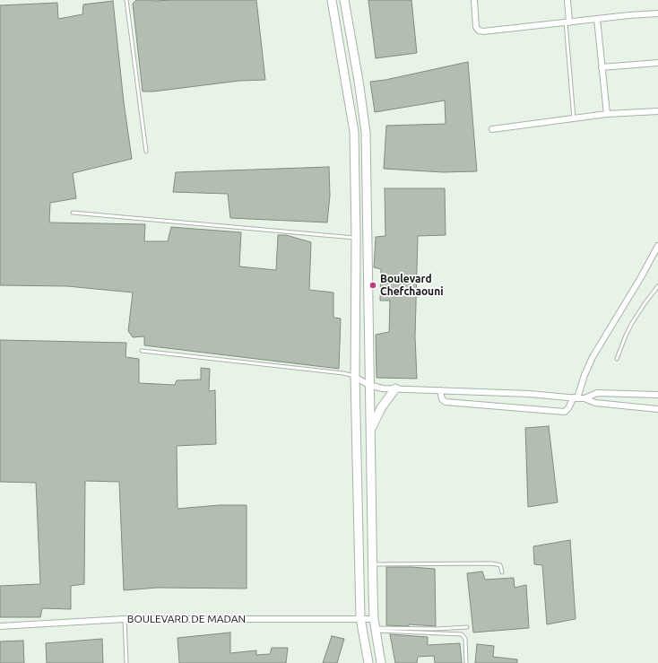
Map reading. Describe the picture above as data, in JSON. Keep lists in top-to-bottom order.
{
  "streets": {
    "street": ["BOULEVARD DE MADAN"]
  },
  "places": ["Boulevard Chefchaouni"]
}
